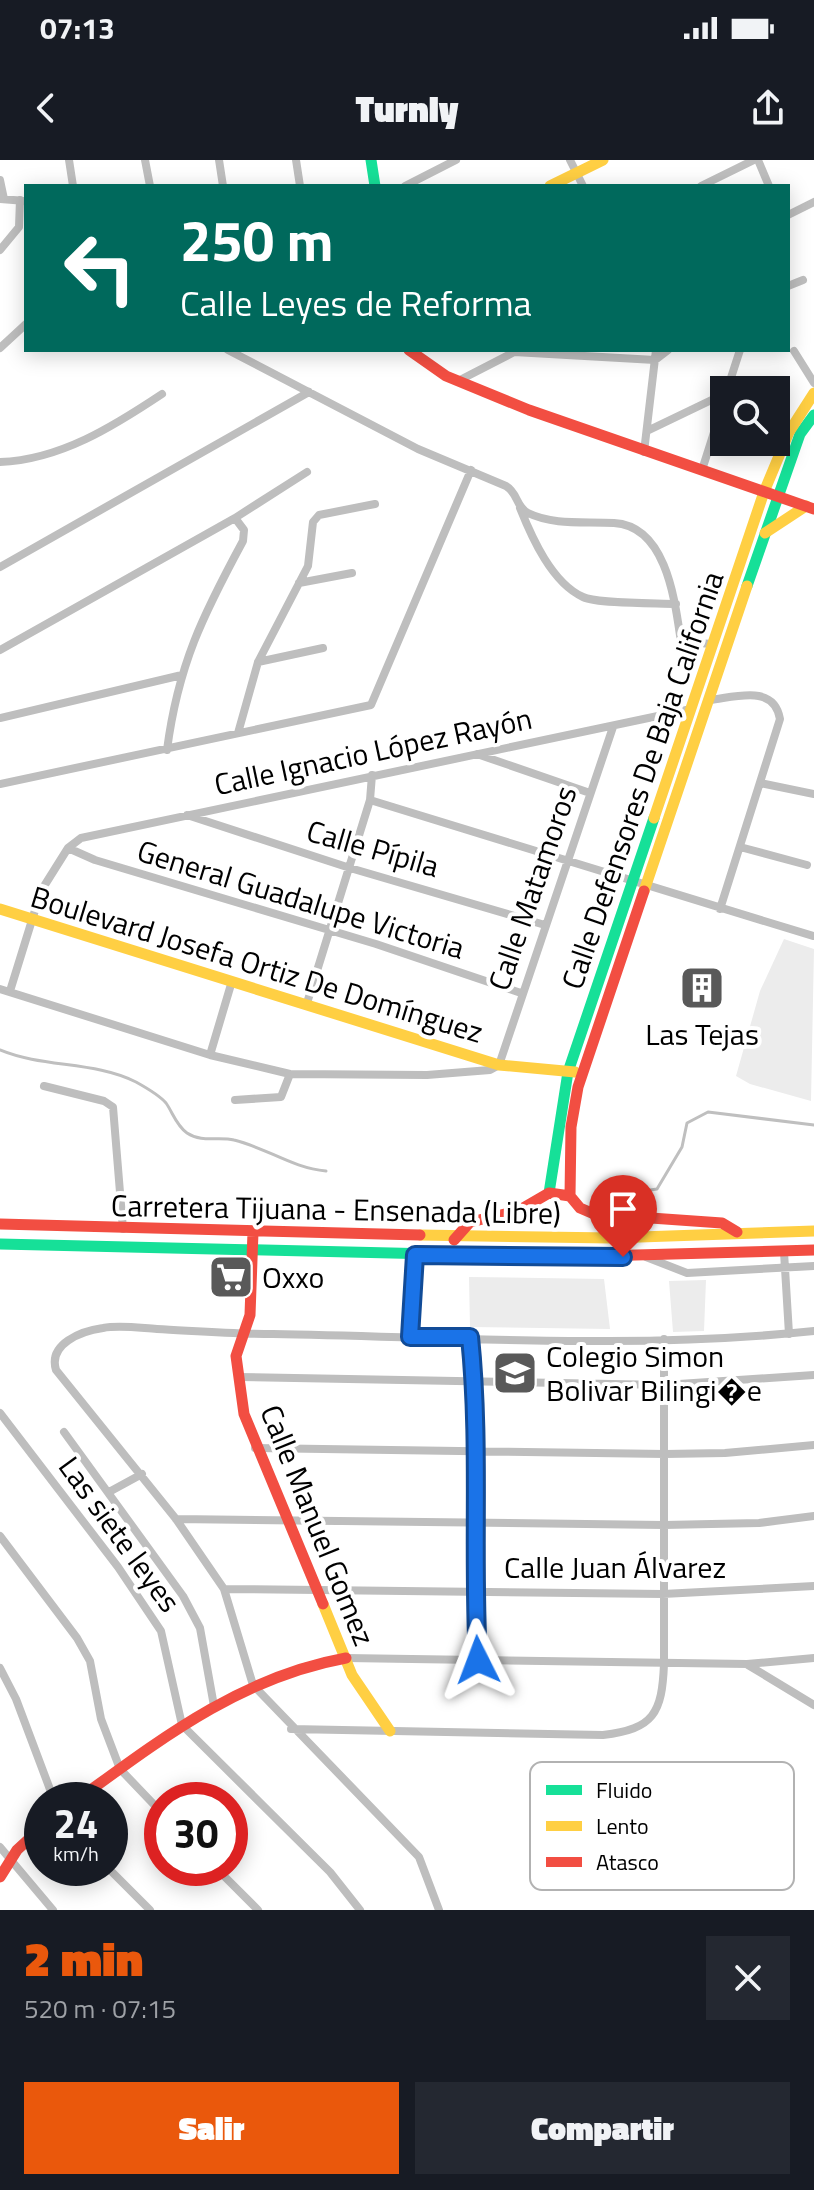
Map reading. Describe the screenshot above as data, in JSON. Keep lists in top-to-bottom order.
{
  "streets": {
    "main road": [
      "Calle Defensores De Baja California",
      "Boulevard Josefa Ortiz De Domínguez",
      "Carretera Tijuana - Ensenada (Libre)",
      "Calle Manuel Gomez"
    ],
    "street": [
      "Calle Ignacio López Rayón",
      "Calle Pípila",
      "Calle Matamoros",
      "General Guadalupe Victoria",
      "Las siete leyes",
      "Calle Juan Álvarez"
    ]
  },
  "crossings": [
    ["Calle Ignacio López Rayón", "Calle Defensores De Baja California"],
    ["Calle Ignacio López Rayón", "Calle Pípila"],
    ["Calle Ignacio López Rayón", "Calle Matamoros"],
    ["Calle Ignacio López Rayón", "General Guadalupe Victoria"],
    ["Calle Defensores De Baja California", "Boulevard Josefa Ortiz De Domínguez"],
    ["Calle Pípila", "Calle Matamoros"],
    ["Calle Matamoros", "General Guadalupe Victoria"],
    ["Calle Matamoros", "Boulevard Josefa Ortiz De Domínguez"],
    ["Carretera Tijuana - Ensenada (Libre)", "Calle Manuel Gomez"],
    ["Calle Manuel Gomez", "Calle Juan Álvarez"]
  ],
  "places": {
    "building": ["Las Tejas"],
    "supermarket": ["Oxxo"],
    "school or university": ["Colegio Simon Bolivar Bilingi�e"]
  },
  "legend": ["Fluido", "Lento", "Atasco"],
  "page": {
    "status": "07:13",
    "header": "Turnly",
    "turn": ["250 m", "Calle Leyes de Reforma"],
    "speed": "24 km/h",
    "limit": "30",
    "heading": ["2 min", "520 m · 07:15"],
    "buttons": ["Salir", "Compartir"]
  }
}
